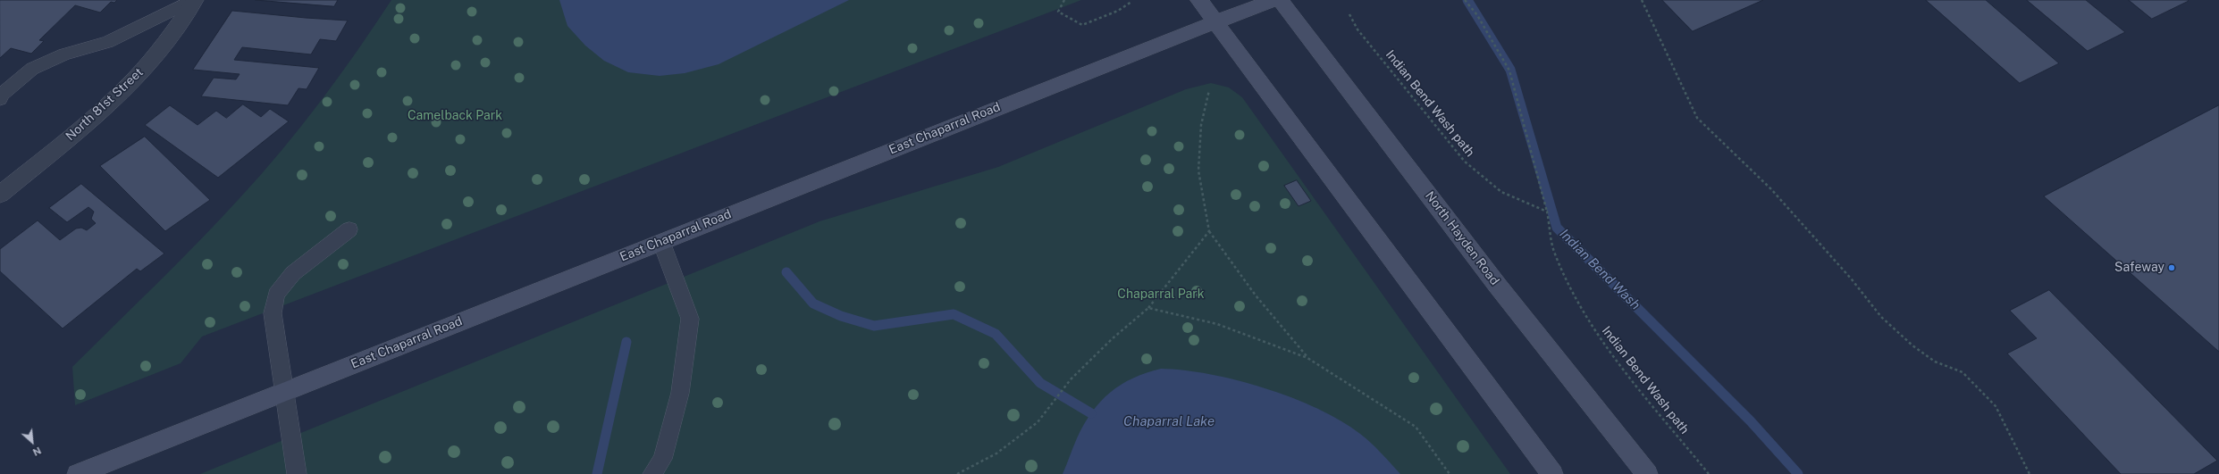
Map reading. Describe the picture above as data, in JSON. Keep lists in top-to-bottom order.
{
  "streets": {
    "main road": ["East Chaparral Road", "North Hayden Road"],
    "street": ["North 81st Street"],
    "path": ["Indian Bend Wash path"]
  },
  "water": ["Indian Bend Wash", "Chaparral Lake"],
  "parks": ["Camelback Park", "Chaparral Park"],
  "places": ["Safeway"],
  "north": "bottom right"
}
